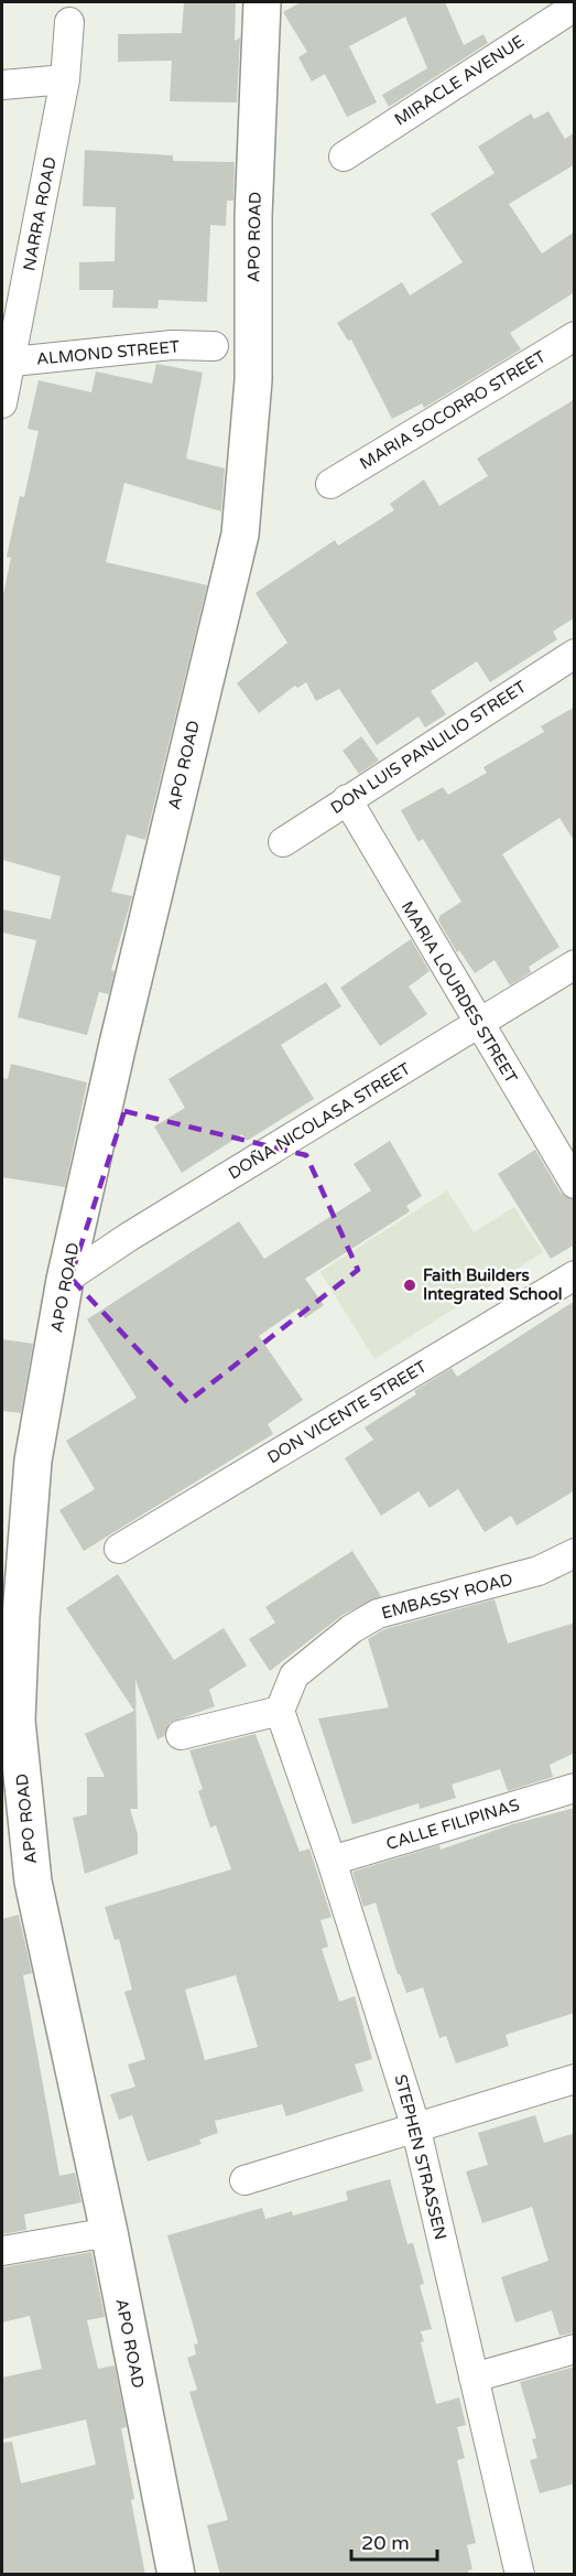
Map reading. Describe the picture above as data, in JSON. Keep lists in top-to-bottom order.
{
  "streets": {
    "street": [
      "MIRACLE AVENUE",
      "NARRA ROAD",
      "APO ROAD",
      "ALMOND STREET",
      "MARIA SOCORRO STREET",
      "DON LUIS PANLILIO STREET",
      "MARIA LOURDES STREET",
      "DOÑA NICOLASA STREET",
      "DON VICENTE STREET",
      "EMBASSY ROAD",
      "CALLE FILIPINAS",
      "STEPHEN STRASSEN"
    ]
  },
  "crossings": [
    ["NARRA ROAD", "ALMOND STREET"],
    ["APO ROAD", "DOÑA NICOLASA STREET"],
    ["DON LUIS PANLILIO STREET", "MARIA LOURDES STREET"],
    ["MARIA LOURDES STREET", "DOÑA NICOLASA STREET"],
    ["EMBASSY ROAD", "STEPHEN STRASSEN"],
    ["CALLE FILIPINAS", "STEPHEN STRASSEN"]
  ],
  "places": ["Faith Builders Integrated School"],
  "scale_bar": "20 m"
}
